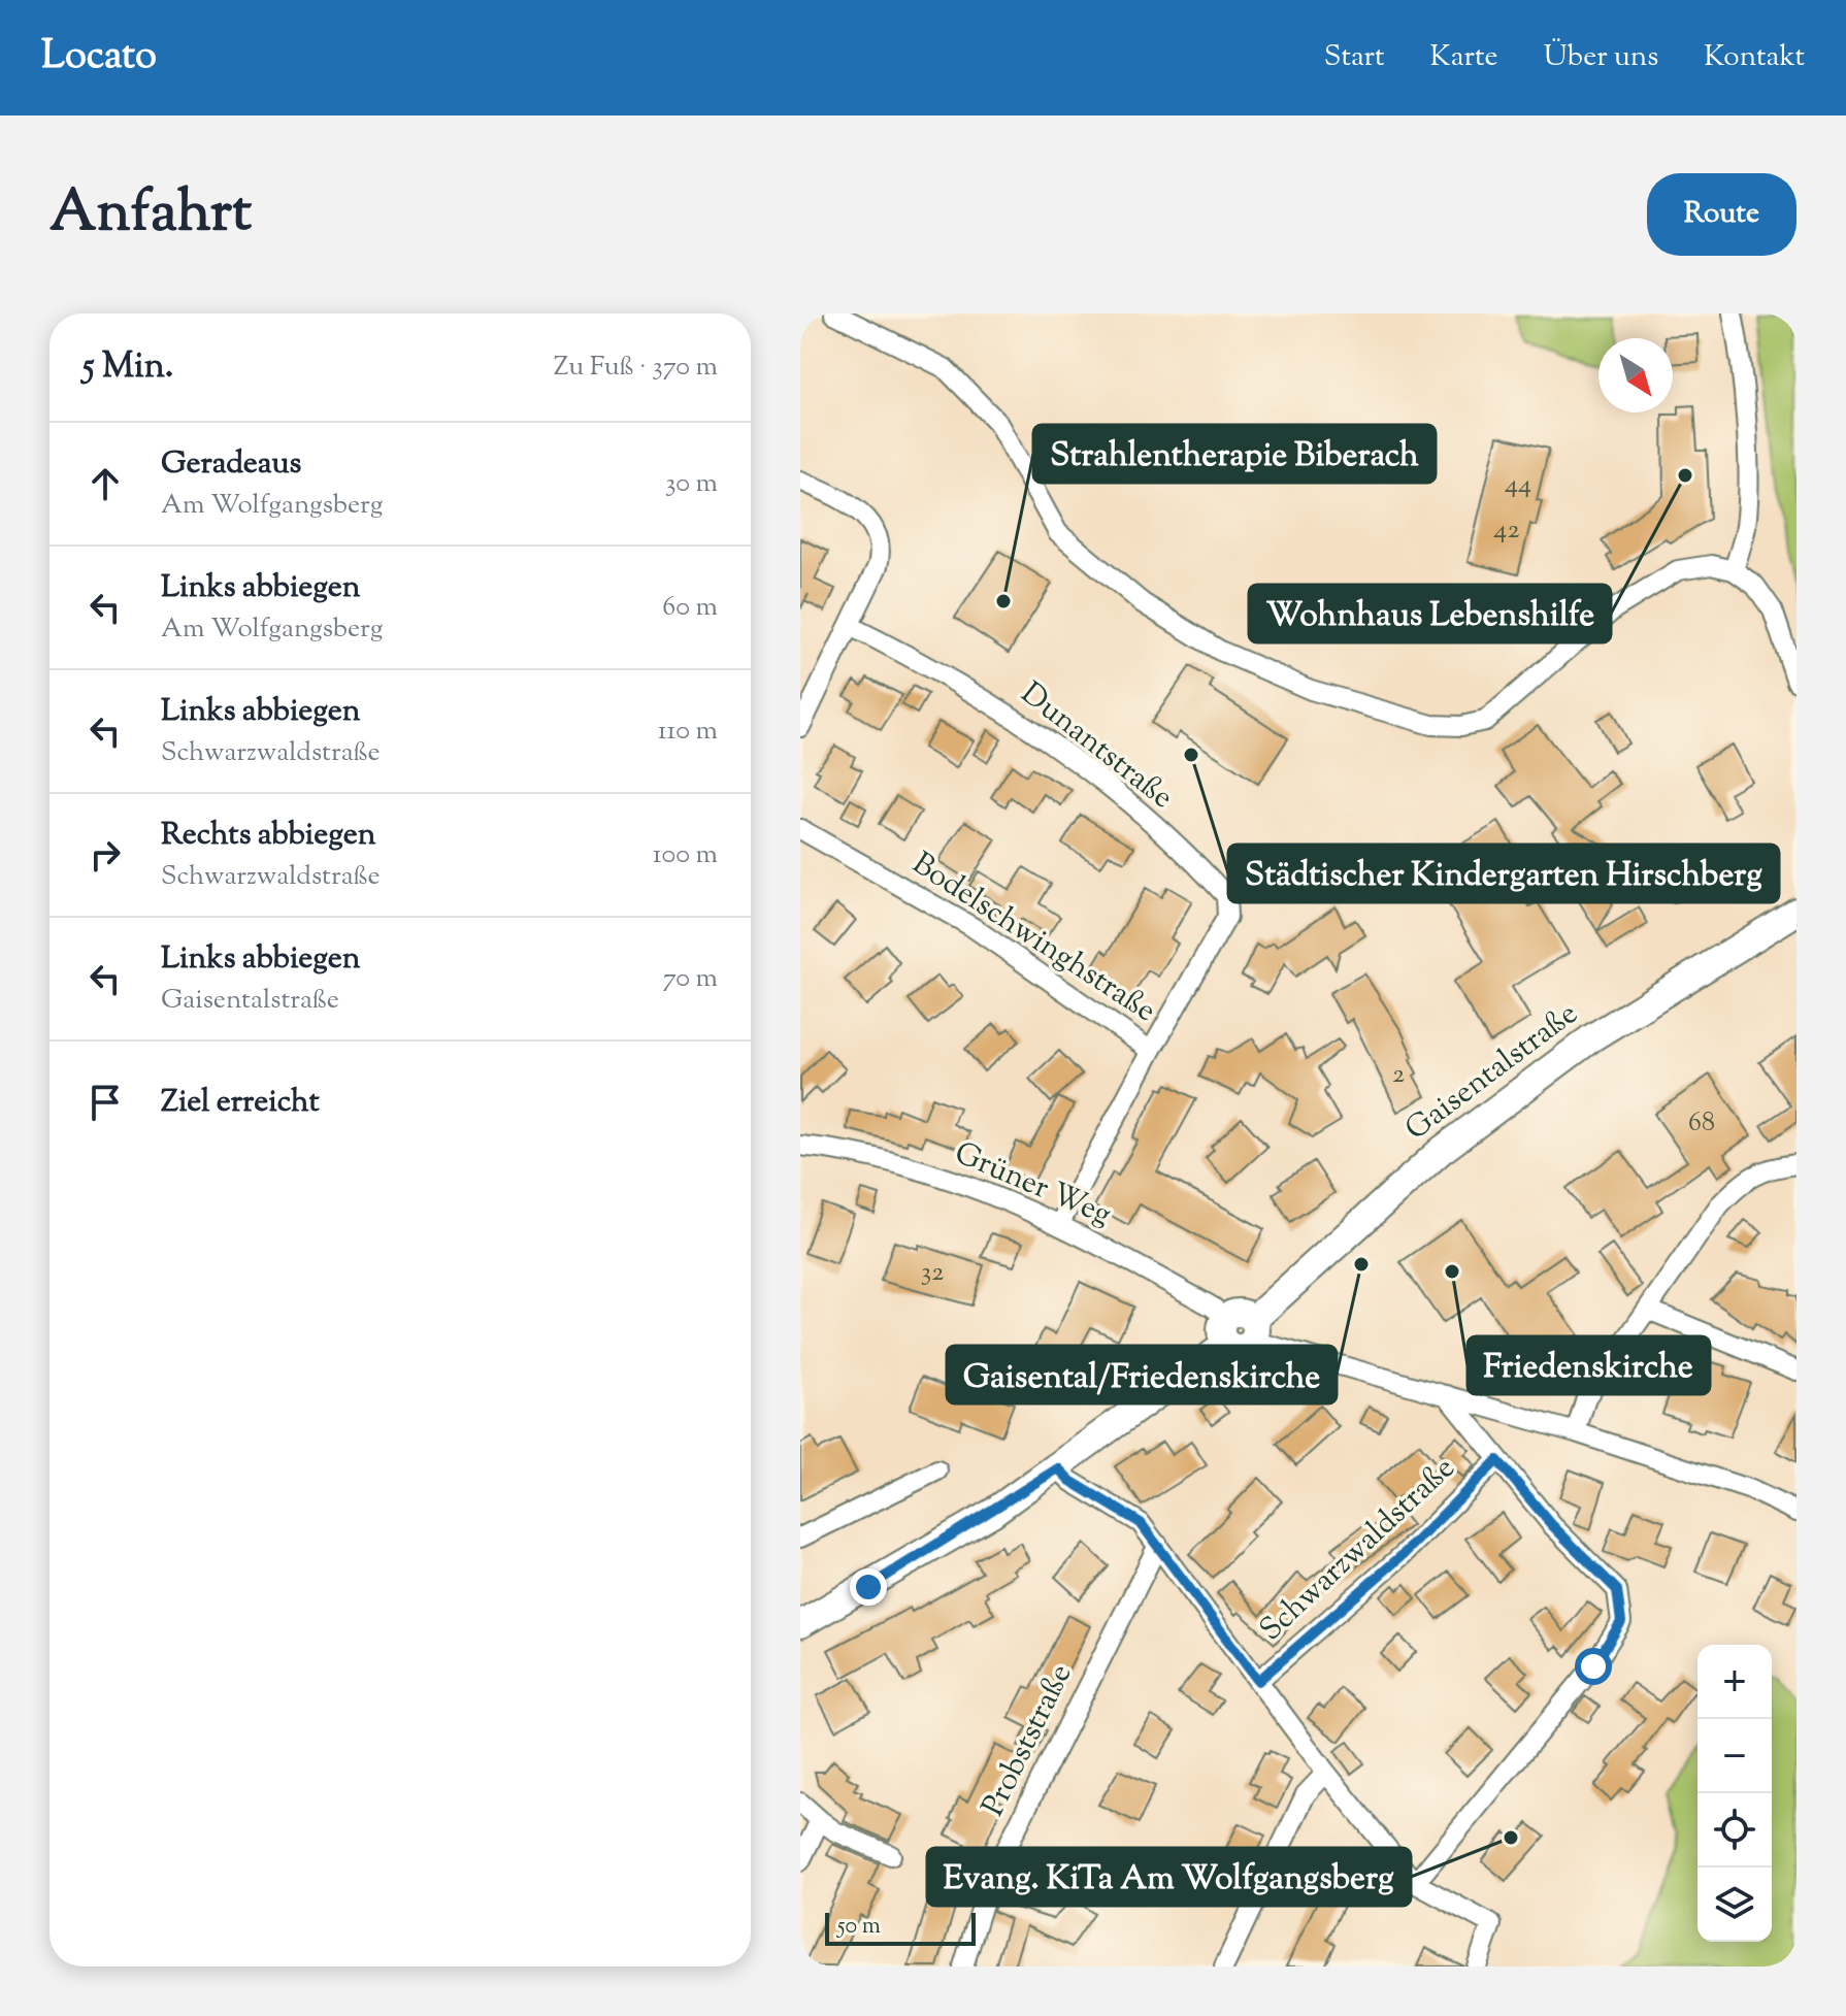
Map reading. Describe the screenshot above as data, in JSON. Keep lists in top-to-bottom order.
{
  "streets": {
    "main road": ["Gaisentalstraße"],
    "street": [
      "Dunantstraße",
      "Bodelschwinghstraße",
      "Grüner Weg",
      "Schwarzwaldstraße",
      "Probststraße"
    ]
  },
  "crossings": [
    ["Dunantstraße", "Bodelschwinghstraße"],
    ["Bodelschwinghstraße", "Grüner Weg"],
    ["Gaisentalstraße", "Grüner Weg"],
    ["Gaisentalstraße", "Schwarzwaldstraße"],
    ["Schwarzwaldstraße", "Probststraße"]
  ],
  "places": [
    "Wohnhaus Lebenshilfe",
    "Strahlentherapie Biberach",
    "Städtischer Kindergarten Hirschberg",
    "Gaisental/Friedenskirche",
    "Friedenskirche",
    "Evang. KiTa Am Wolfgangsberg"
  ],
  "house_numbers": [
    "44",
    "42",
    "2",
    "68",
    "32"
  ],
  "scale_bar": "50 m",
  "north": "bottom right",
  "page": {
    "header": "Locato",
    "nav": [
      "Start",
      "Karte",
      "Über uns",
      "Kontakt"
    ],
    "title": "Anfahrt",
    "buttons": "Route",
    "heading": ["5 Min.", "Zu Fuß · 370 m"],
    "list": [
      ["Geradeaus", "Am Wolfgangsberg", "30 m"],
      ["Links abbiegen", "Am Wolfgangsberg", "60 m"],
      ["Links abbiegen", "Schwarzwaldstraße", "110 m"],
      ["Rechts abbiegen", "Schwarzwaldstraße", "100 m"],
      ["Links abbiegen", "Gaisentalstraße", "70 m"],
      "Ziel erreicht"
    ],
    "map_buttons": ["+", "−"],
    "scale": "50 m"
  }
}
